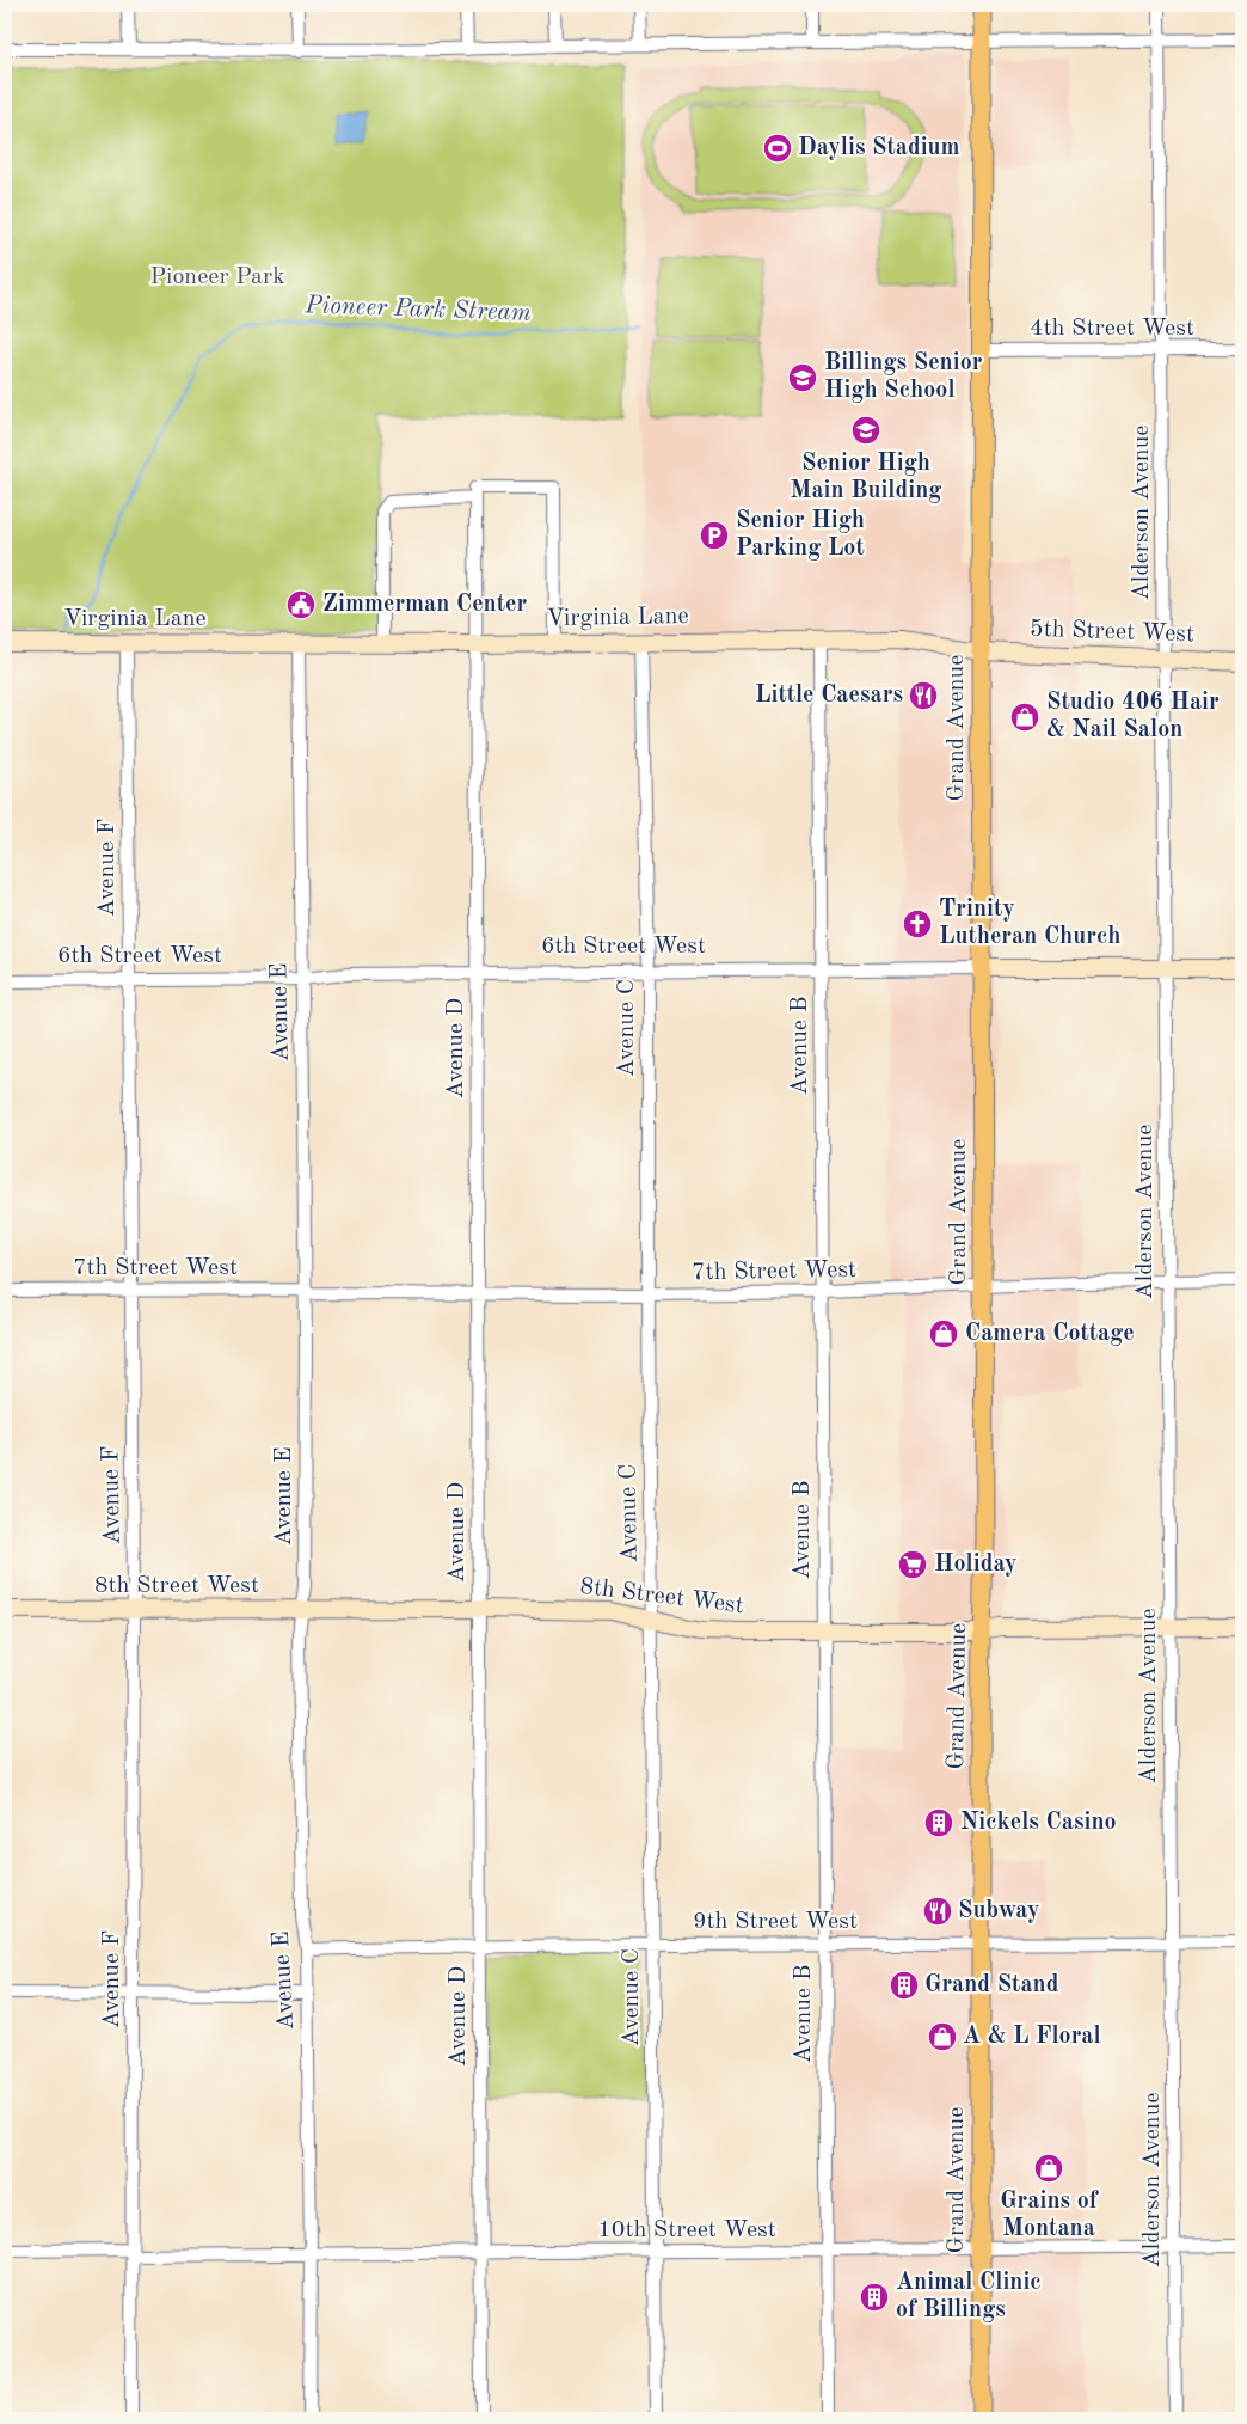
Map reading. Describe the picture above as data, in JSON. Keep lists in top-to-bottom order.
{
  "streets": {
    "main road": ["Grand Avenue"],
    "street": [
      "4th Street West",
      "Alderson Avenue",
      "Virginia Lane",
      "5th Street West",
      "Avenue F",
      "6th Street West",
      "Avenue E",
      "Avenue C",
      "Avenue B",
      "Avenue D",
      "7th Street West",
      "8th Street West",
      "9th Street West",
      "10th Street West"
    ]
  },
  "crossings": [
    ["4th Street West", "Alderson Avenue"],
    ["4th Street West", "Grand Avenue"],
    ["Alderson Avenue", "5th Street West"],
    ["Alderson Avenue", "6th Street West"],
    ["Alderson Avenue", "7th Street West"],
    ["Alderson Avenue", "8th Street West"],
    ["Alderson Avenue", "9th Street West"],
    ["Alderson Avenue", "10th Street West"],
    ["Virginia Lane", "5th Street West"],
    ["Virginia Lane", "Grand Avenue"],
    ["Virginia Lane", "Avenue F"],
    ["Virginia Lane", "Avenue E"],
    ["Virginia Lane", "Avenue C"],
    ["Virginia Lane", "Avenue B"],
    ["Virginia Lane", "Avenue D"],
    ["5th Street West", "Grand Avenue"],
    ["Grand Avenue", "6th Street West"],
    ["Grand Avenue", "7th Street West"],
    ["Grand Avenue", "8th Street West"],
    ["Grand Avenue", "9th Street West"],
    ["Grand Avenue", "10th Street West"],
    ["Avenue F", "6th Street West"],
    ["Avenue F", "7th Street West"],
    ["Avenue F", "8th Street West"],
    ["Avenue F", "10th Street West"],
    ["6th Street West", "Avenue E"],
    ["6th Street West", "Avenue C"],
    ["6th Street West", "Avenue B"],
    ["6th Street West", "Avenue D"],
    ["Avenue E", "7th Street West"],
    ["Avenue E", "8th Street West"],
    ["Avenue E", "9th Street West"],
    ["Avenue E", "10th Street West"],
    ["Avenue C", "7th Street West"],
    ["Avenue C", "8th Street West"],
    ["Avenue C", "9th Street West"],
    ["Avenue C", "10th Street West"],
    ["Avenue B", "7th Street West"],
    ["Avenue B", "8th Street West"],
    ["Avenue B", "9th Street West"],
    ["Avenue B", "10th Street West"],
    ["Avenue D", "7th Street West"],
    ["Avenue D", "8th Street West"],
    ["Avenue D", "9th Street West"],
    ["Avenue D", "10th Street West"]
  ],
  "water": ["Pioneer Park Stream"],
  "parks": ["Pioneer Park"],
  "places": {
    "sports": ["Daylis Stadium"],
    "school or university": ["Billings Senior High School", "Senior High Main Building"],
    "parking": ["Senior High Parking Lot"],
    "public building": ["Zimmerman Center"],
    "restaurant": ["Little Caesars", "Subway"],
    "shop": [
      "Studio 406 Hair & Nail Salon",
      "Camera Cottage",
      "A & L Floral",
      "Grains of Montana"
    ],
    "church": ["Trinity Lutheran Church"],
    "supermarket": ["Holiday"],
    "building": ["Nickels Casino", "Grand Stand", "Animal Clinic of Billings"]
  }
}
